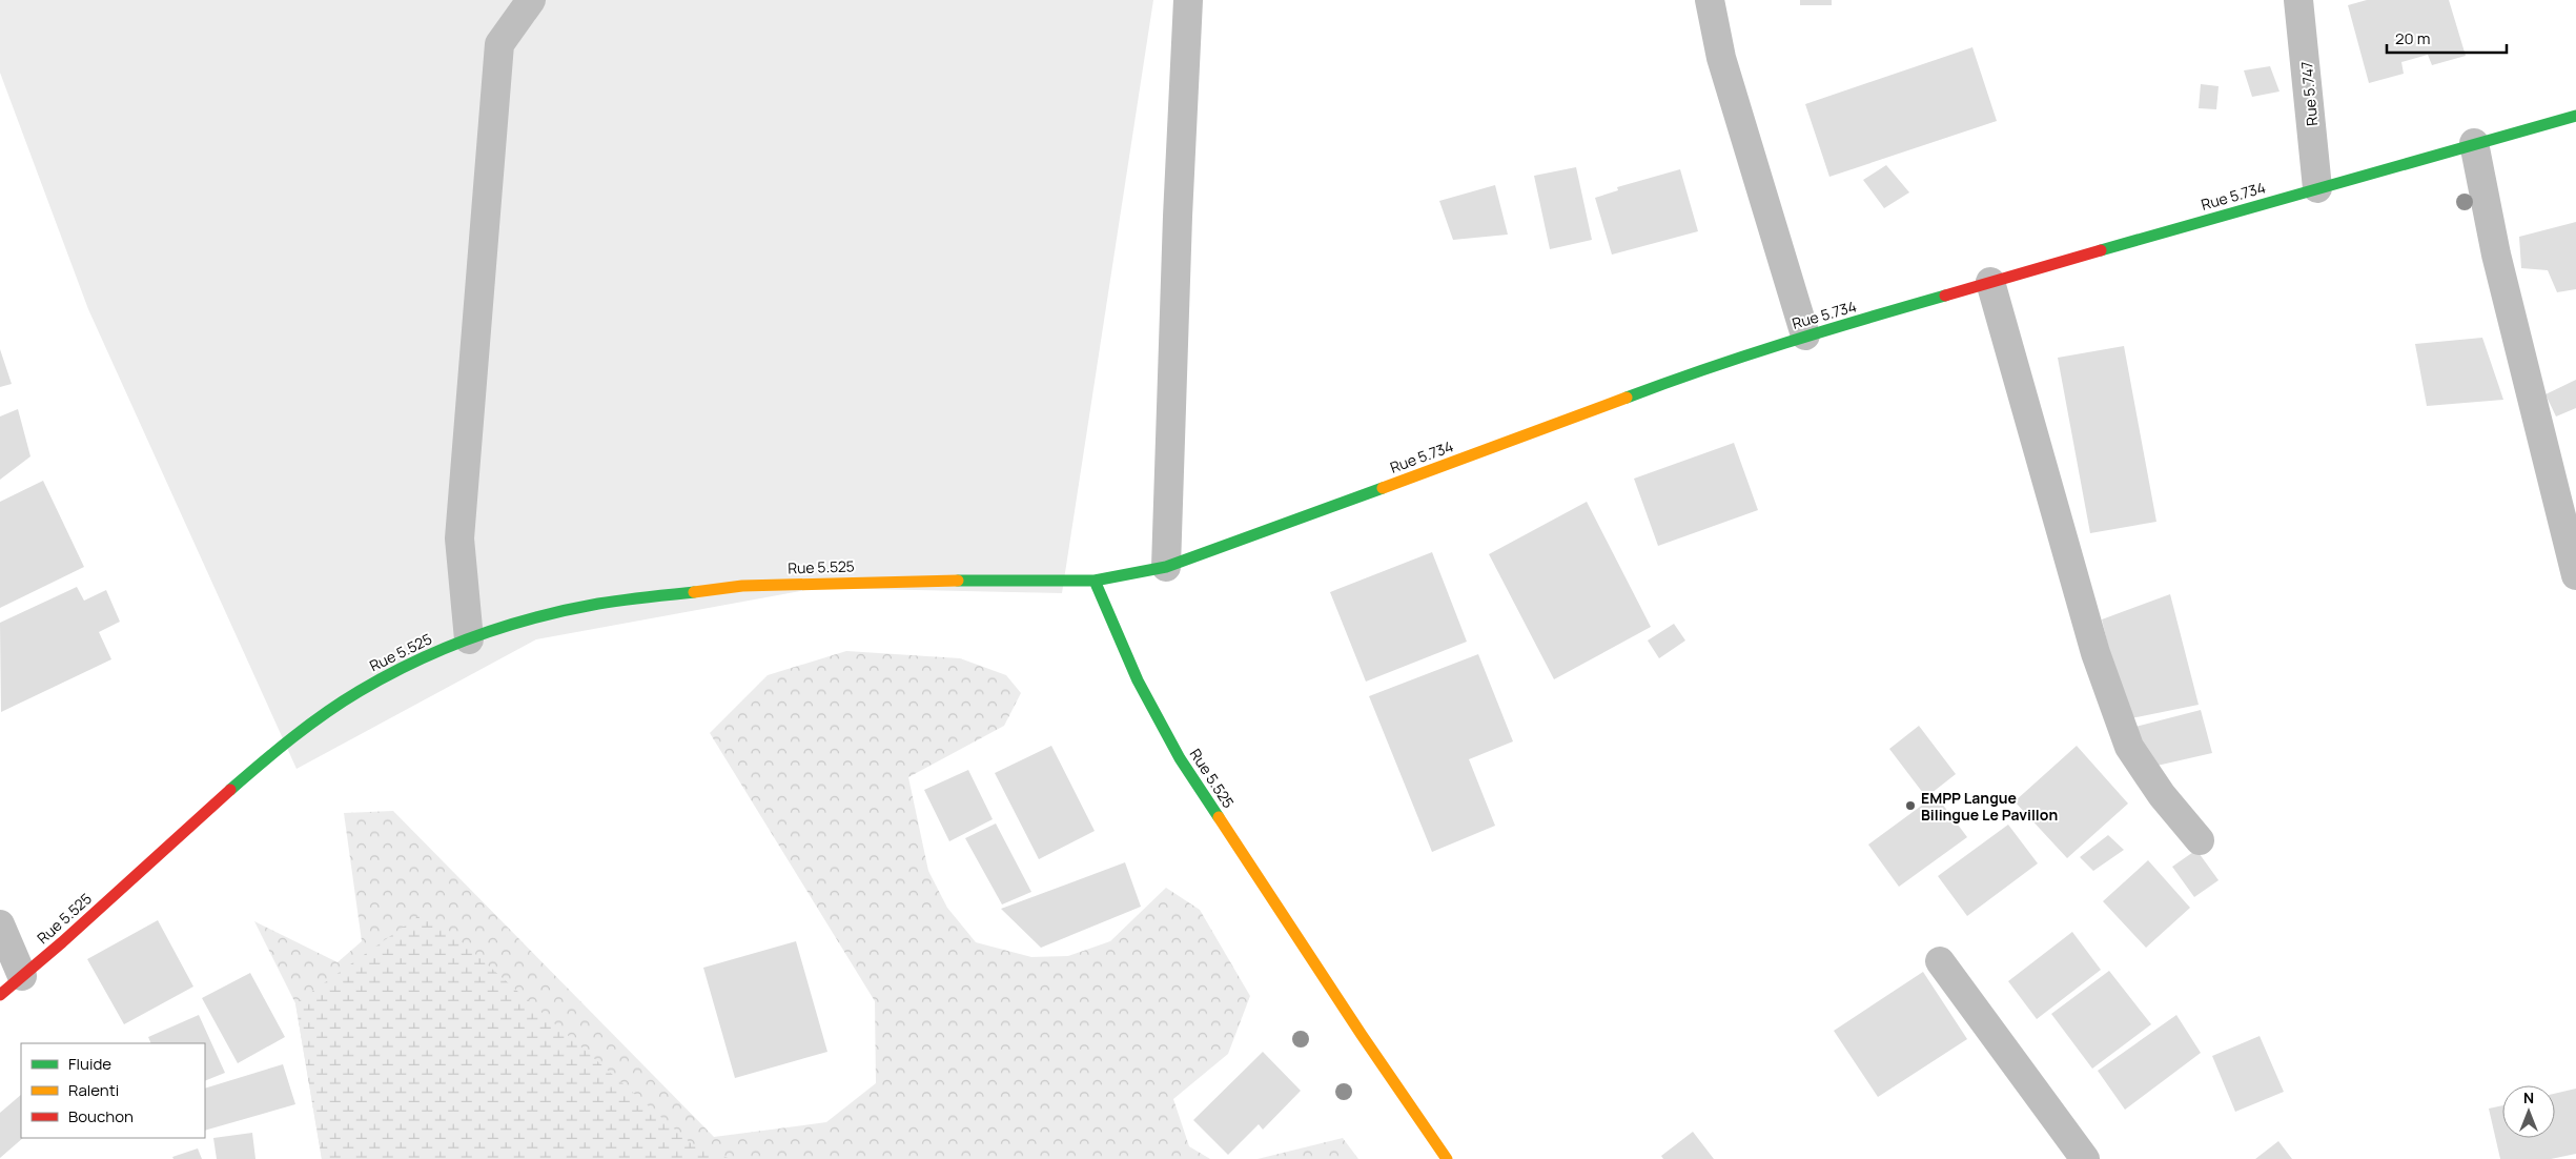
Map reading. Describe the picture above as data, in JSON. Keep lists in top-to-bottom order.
{
  "streets": {
    "street": ["Rue 5.747", "Rue 5.734", "Rue 5.525"]
  },
  "crossings": [
    ["Rue 5.747", "Rue 5.734"],
    ["Rue 5.734", "Rue 5.525"]
  ],
  "places": ["EMPP Langue Bilingue Le Pavillon"],
  "legend": ["Fluide", "Ralenti", "Bouchon"],
  "scale_bar": "20 m",
  "north": "top"
}
